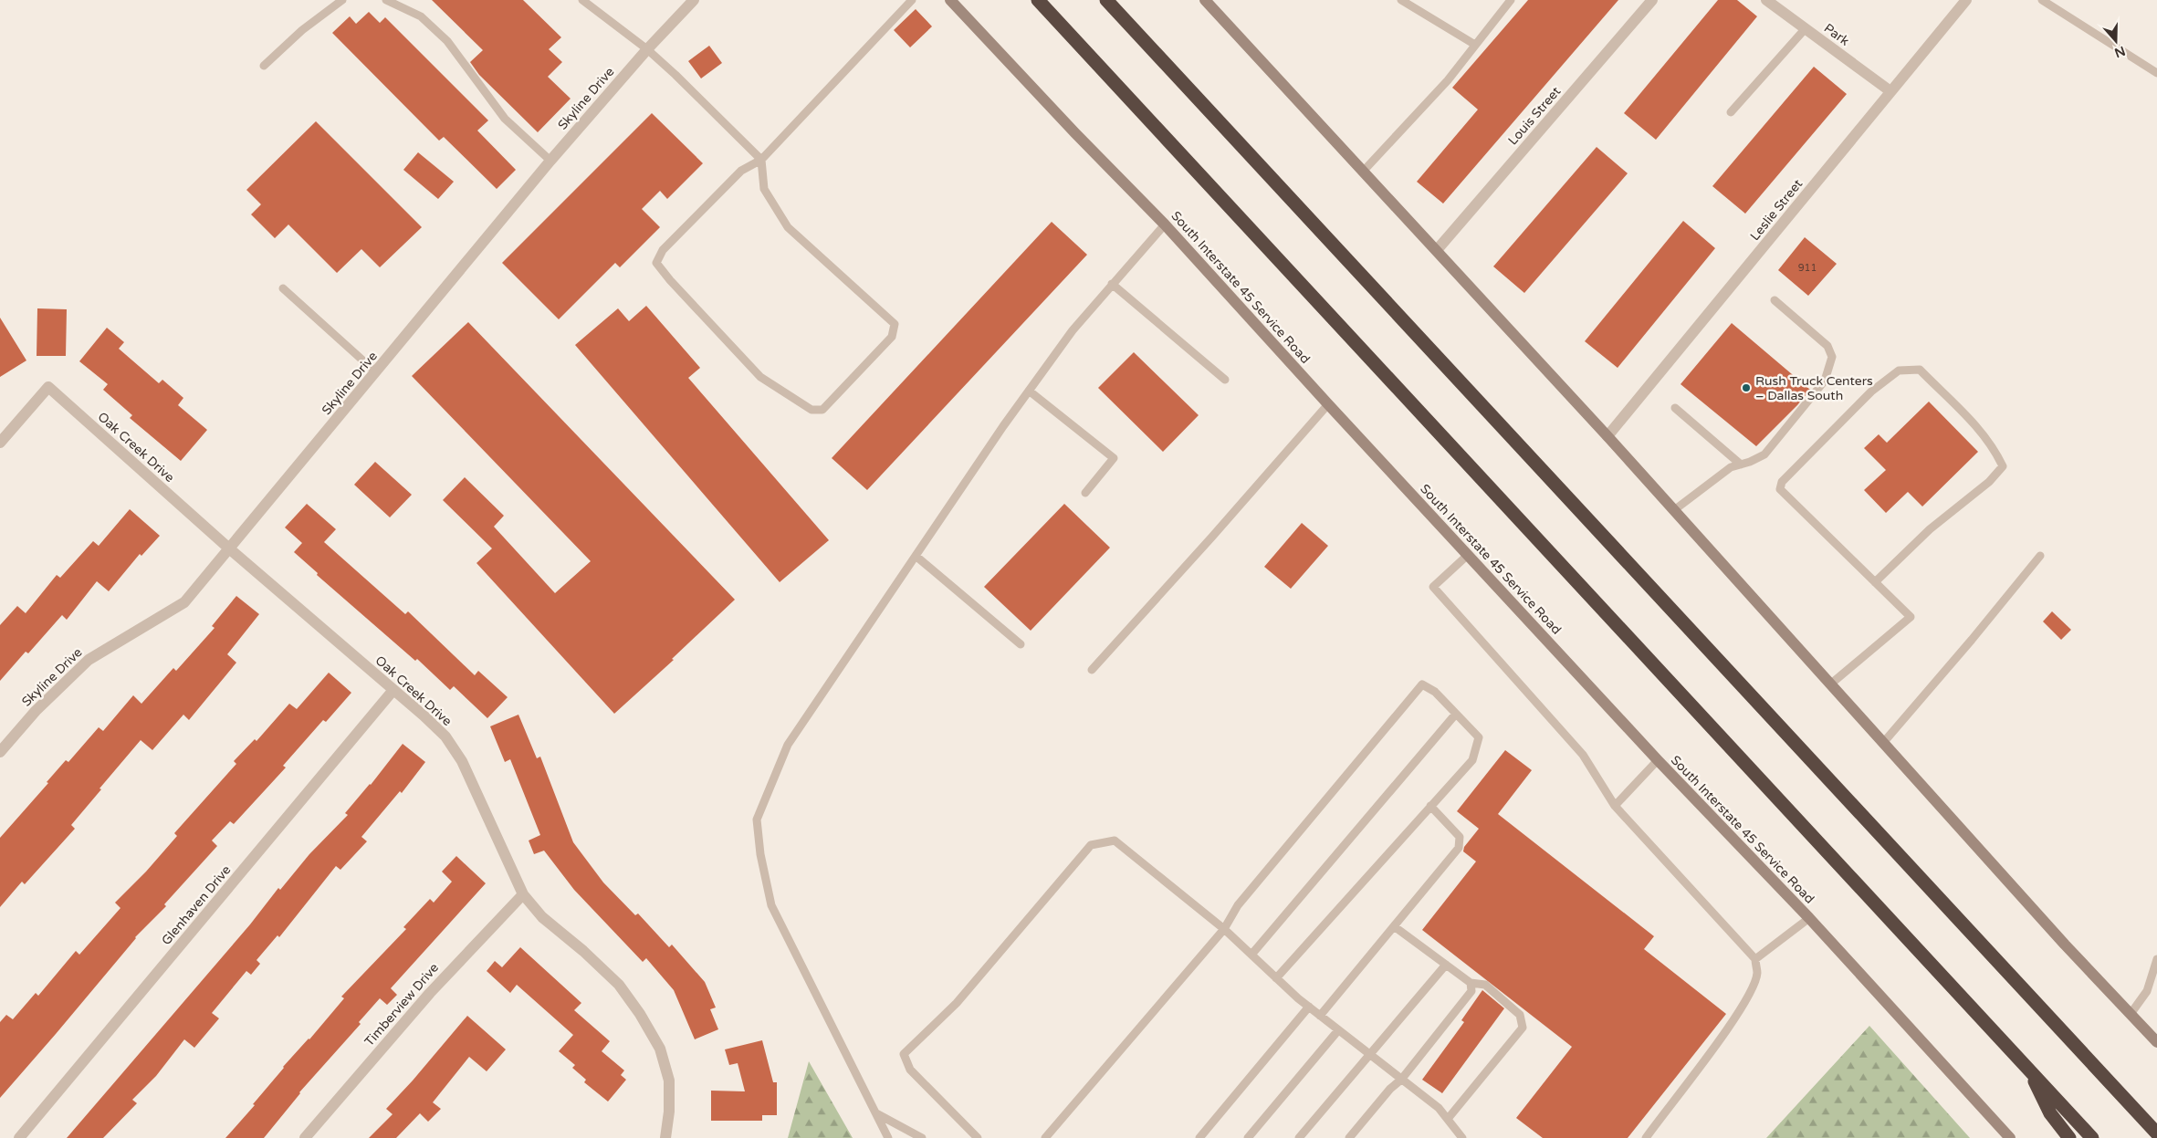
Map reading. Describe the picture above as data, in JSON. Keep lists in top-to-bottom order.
{
  "streets": {
    "main road": ["South Interstate 45 Service Road"],
    "street": [
      "Park",
      "Skyline Drive",
      "Louis Street",
      "Leslie Street",
      "Oak Creek Drive",
      "Glenhaven Drive",
      "Timberview Drive"
    ]
  },
  "crossings": [
    ["Park", "Leslie Street"],
    ["Skyline Drive", "Oak Creek Drive"],
    ["Oak Creek Drive", "Glenhaven Drive"],
    ["Oak Creek Drive", "Timberview Drive"]
  ],
  "places": ["Rush Truck Centers – Dallas South"],
  "house_numbers": ["911"],
  "north": "bottom"
}
